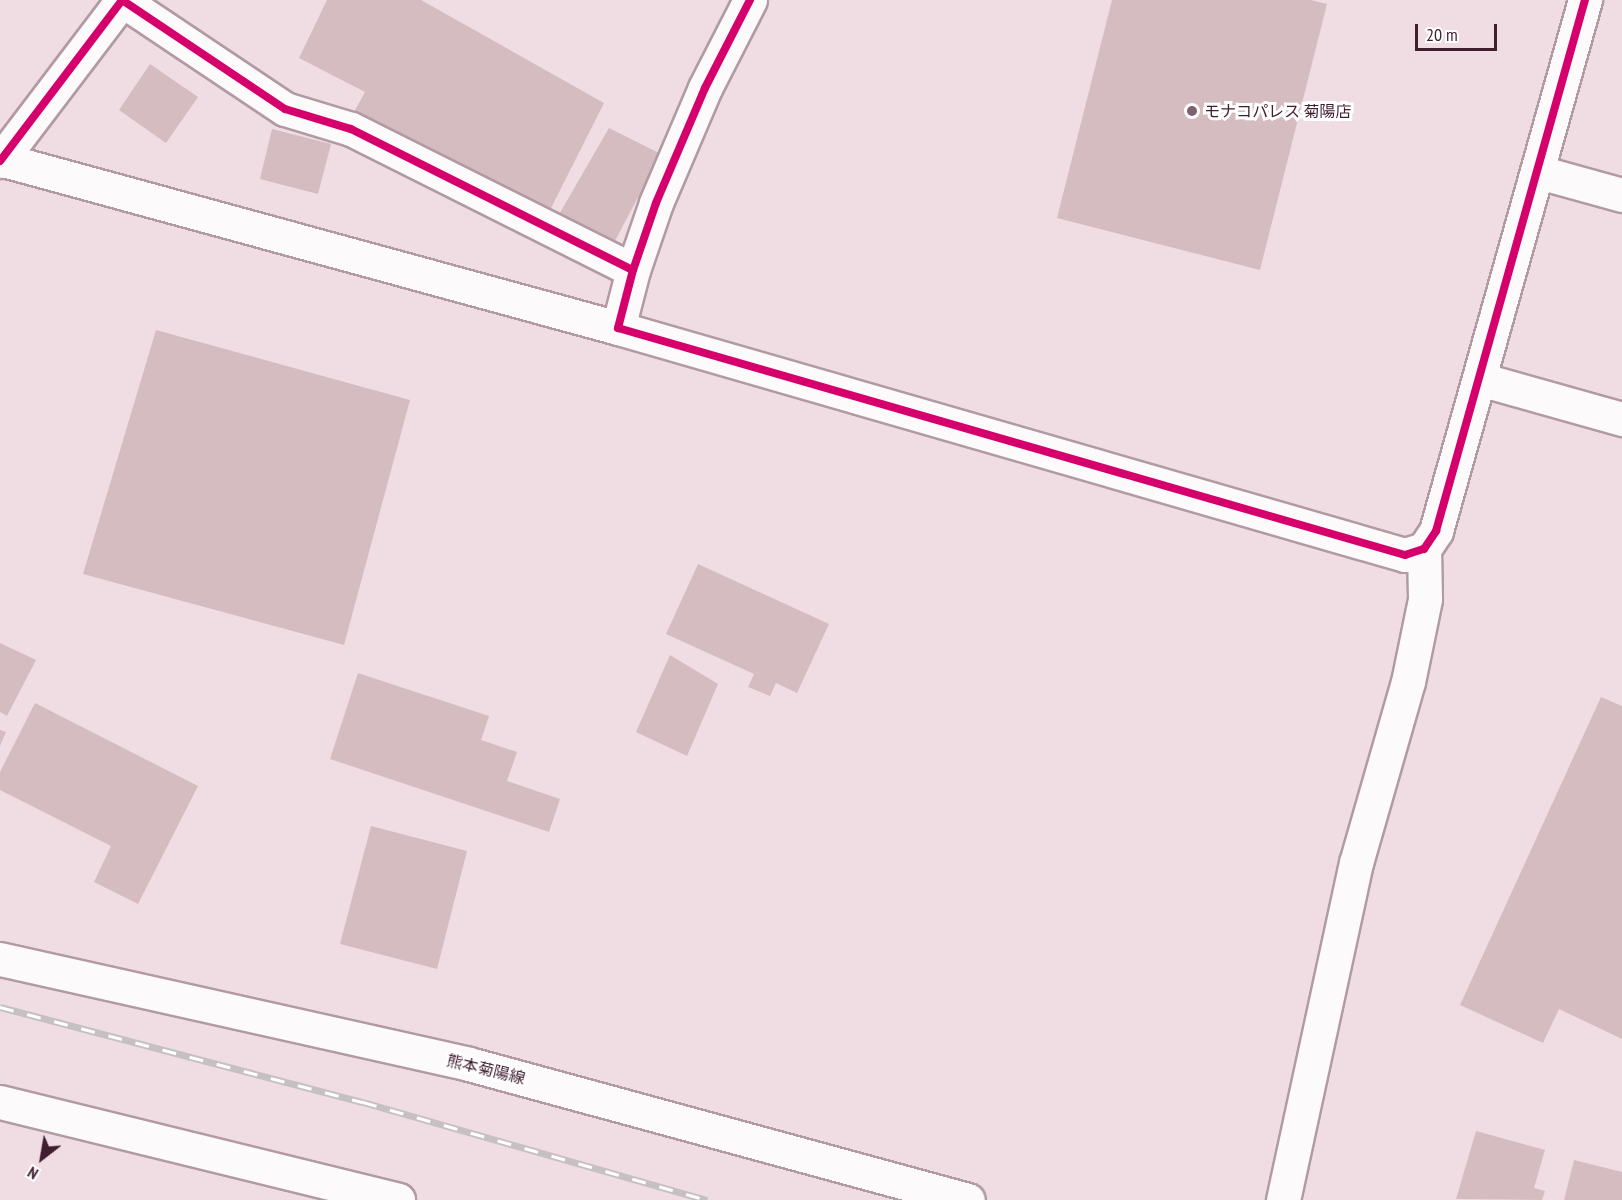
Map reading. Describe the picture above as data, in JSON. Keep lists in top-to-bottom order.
{
  "streets": {
    "street": ["熊本菊陽線"]
  },
  "places": ["モナコパレス 菊陽店"],
  "scale_bar": "20 m",
  "north": "bottom left"
}
